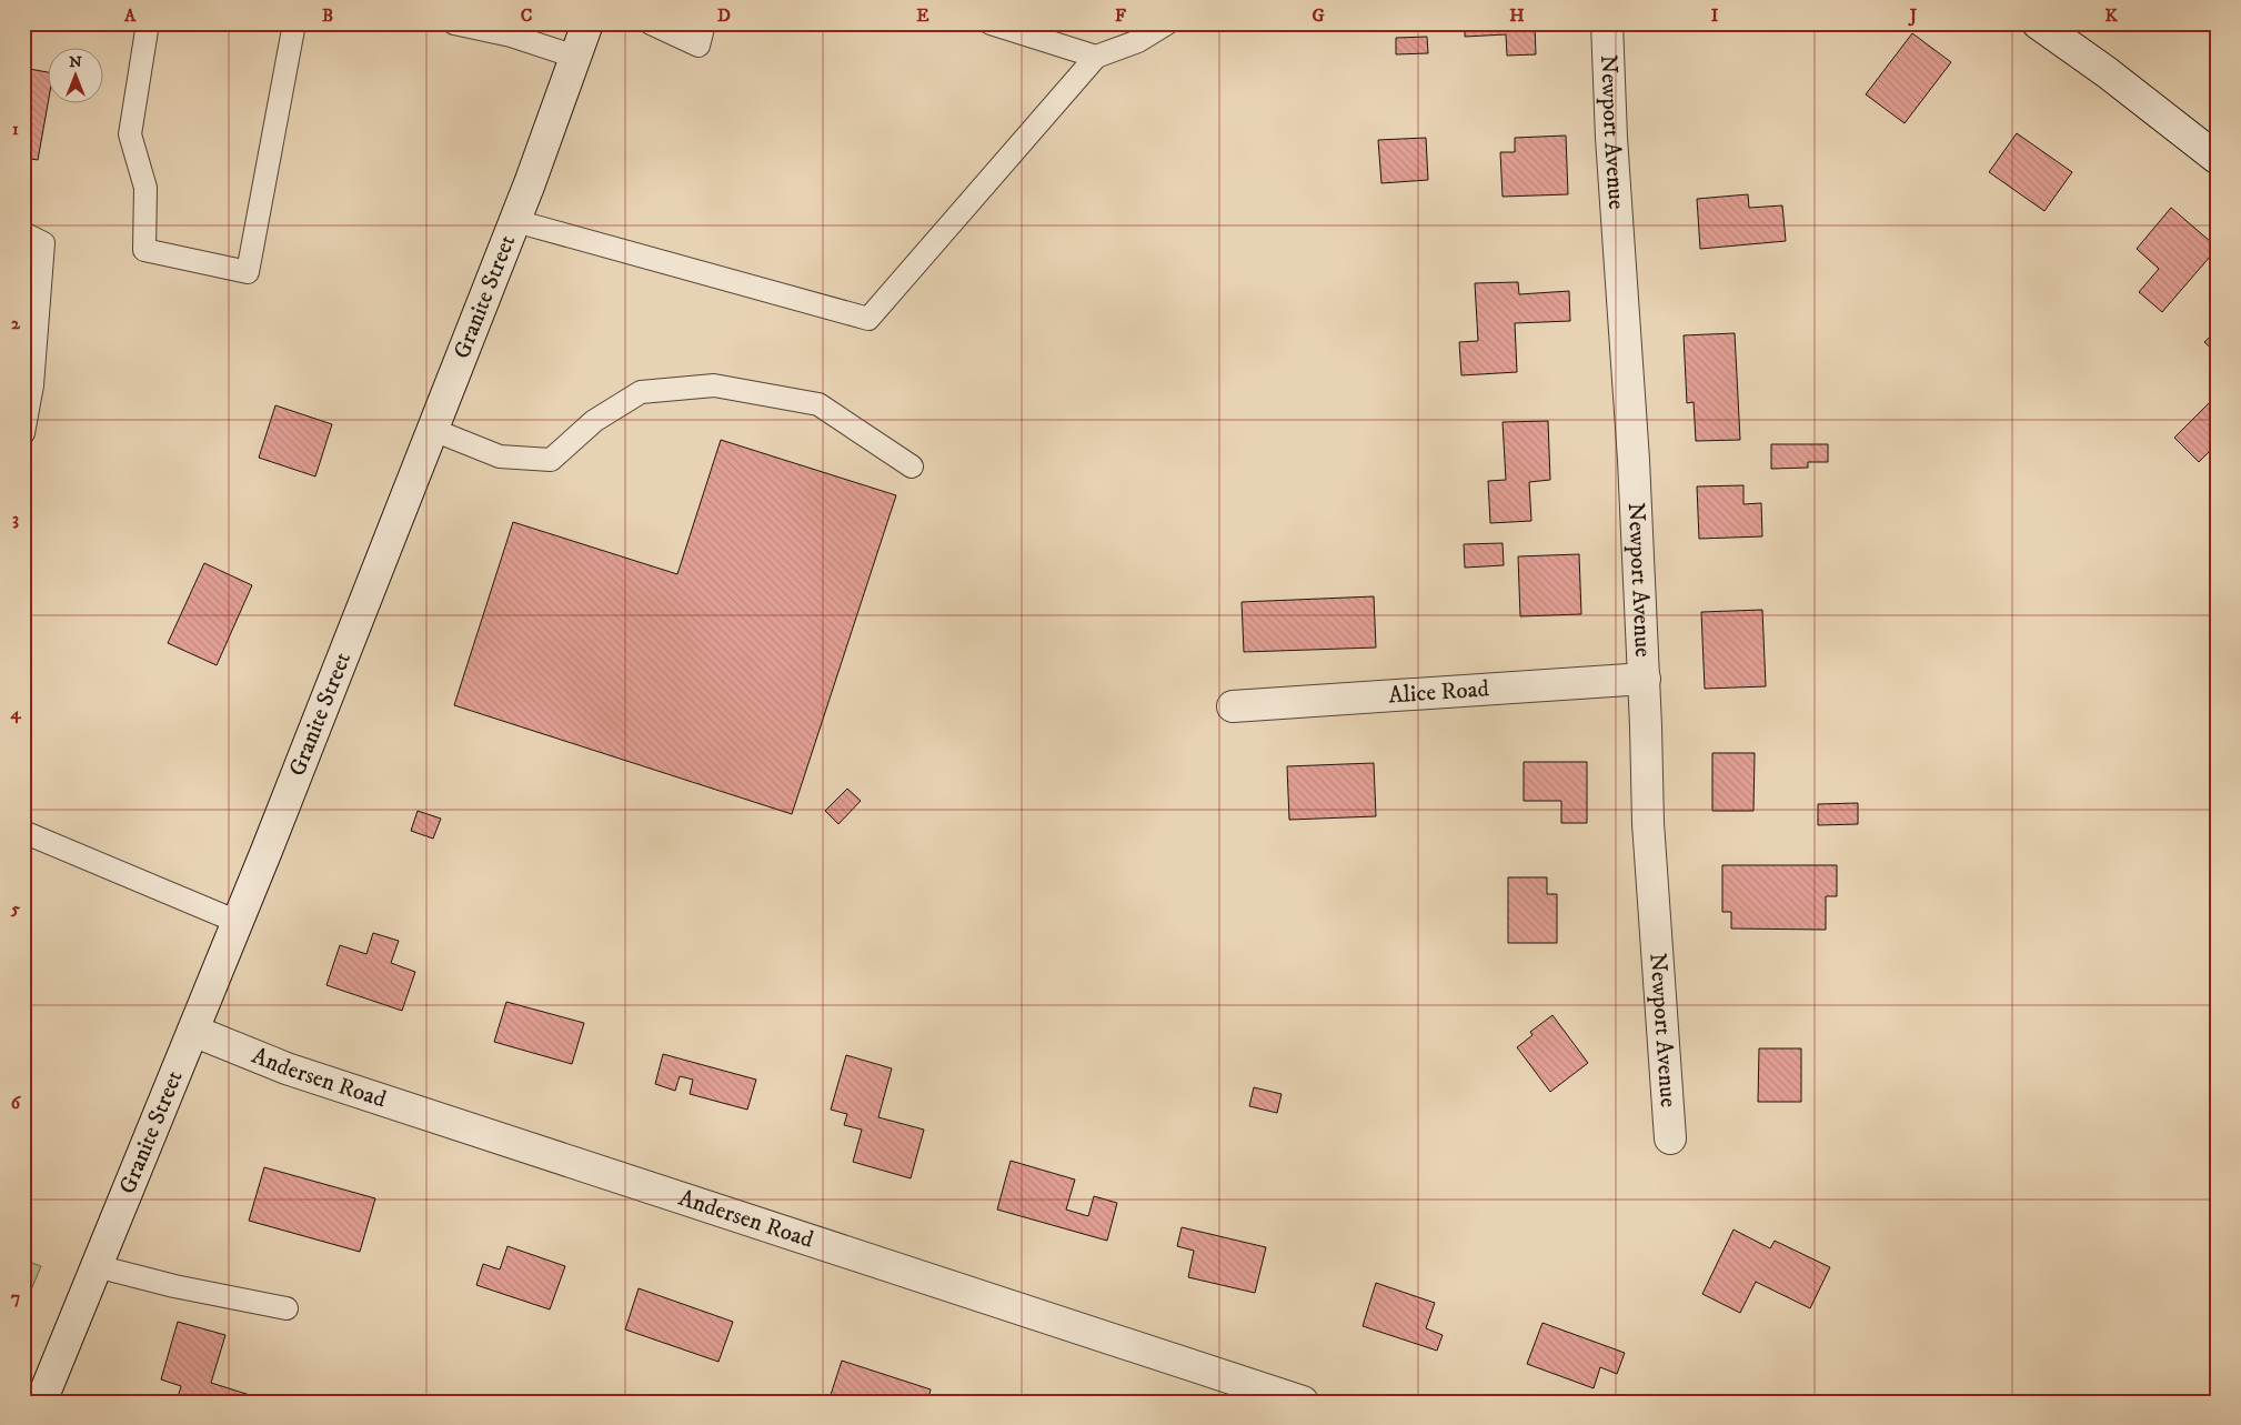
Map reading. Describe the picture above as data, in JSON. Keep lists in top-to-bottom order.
{
  "streets": {
    "street": [
      "Newport Avenue",
      "Granite Street",
      "Alice Road",
      "Andersen Road"
    ]
  },
  "crossings": [
    ["Newport Avenue", "Alice Road"],
    ["Granite Street", "Andersen Road"]
  ],
  "north": "top",
  "grid": {
    "columns": [
      "A",
      "B",
      "C",
      "D",
      "E",
      "F",
      "G",
      "H",
      "I",
      "J",
      "K"
    ],
    "rows": [
      "1",
      "2",
      "3",
      "4",
      "5",
      "6",
      "7"
    ]
  }
}
